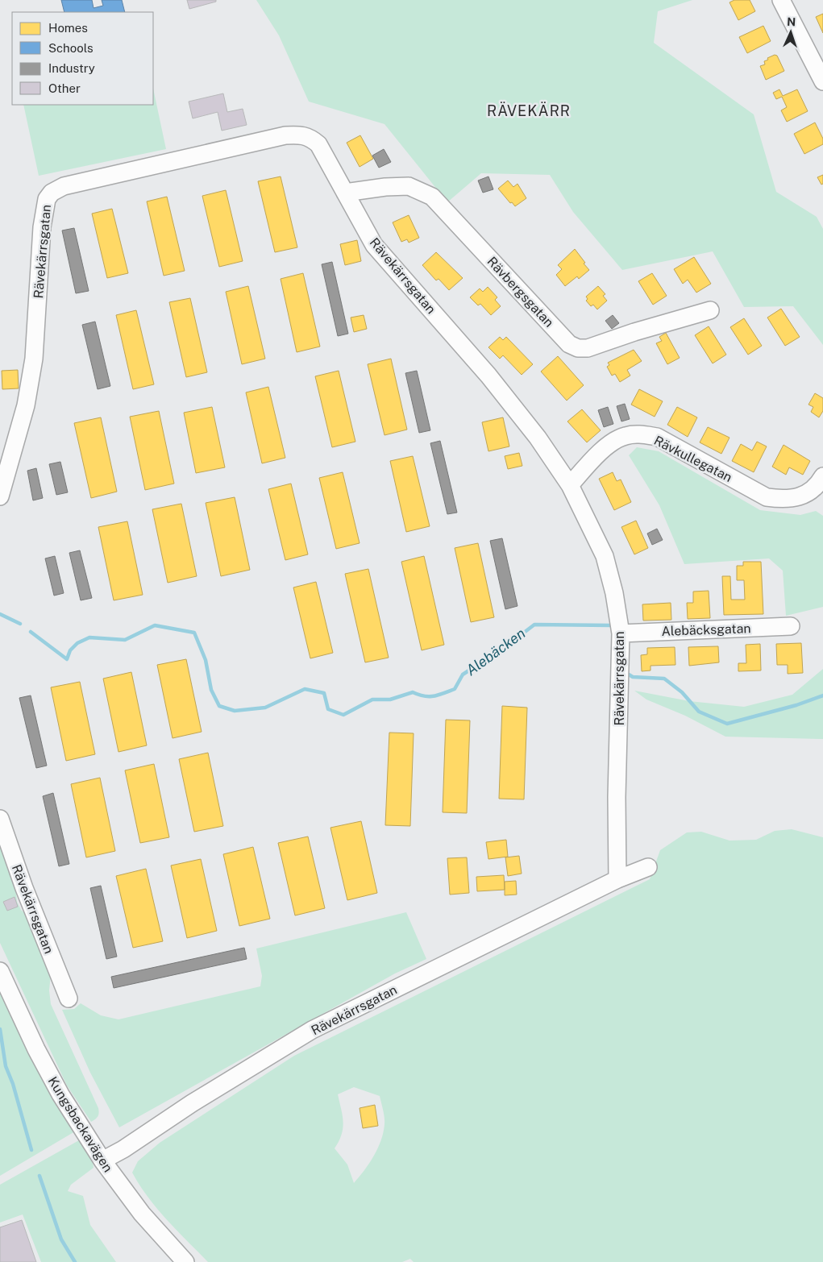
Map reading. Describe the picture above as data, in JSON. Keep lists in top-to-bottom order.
{
  "streets": {
    "street": [
      "Rävekärrsgatan",
      "Rävbergsgatan",
      "Rävkullegatan",
      "Alebäcksgatan",
      "Kungsbackavägen"
    ]
  },
  "crossings": [
    ["Rävekärrsgatan", "Rävbergsgatan"],
    ["Rävekärrsgatan", "Rävkullegatan"],
    ["Rävekärrsgatan", "Alebäcksgatan"],
    ["Rävekärrsgatan", "Kungsbackavägen"]
  ],
  "districts": ["RÄVEKÄRR"],
  "water": ["Alebäcken"],
  "legend": [
    "Homes",
    "Schools",
    "Industry",
    "Other"
  ],
  "north": "top"
}
